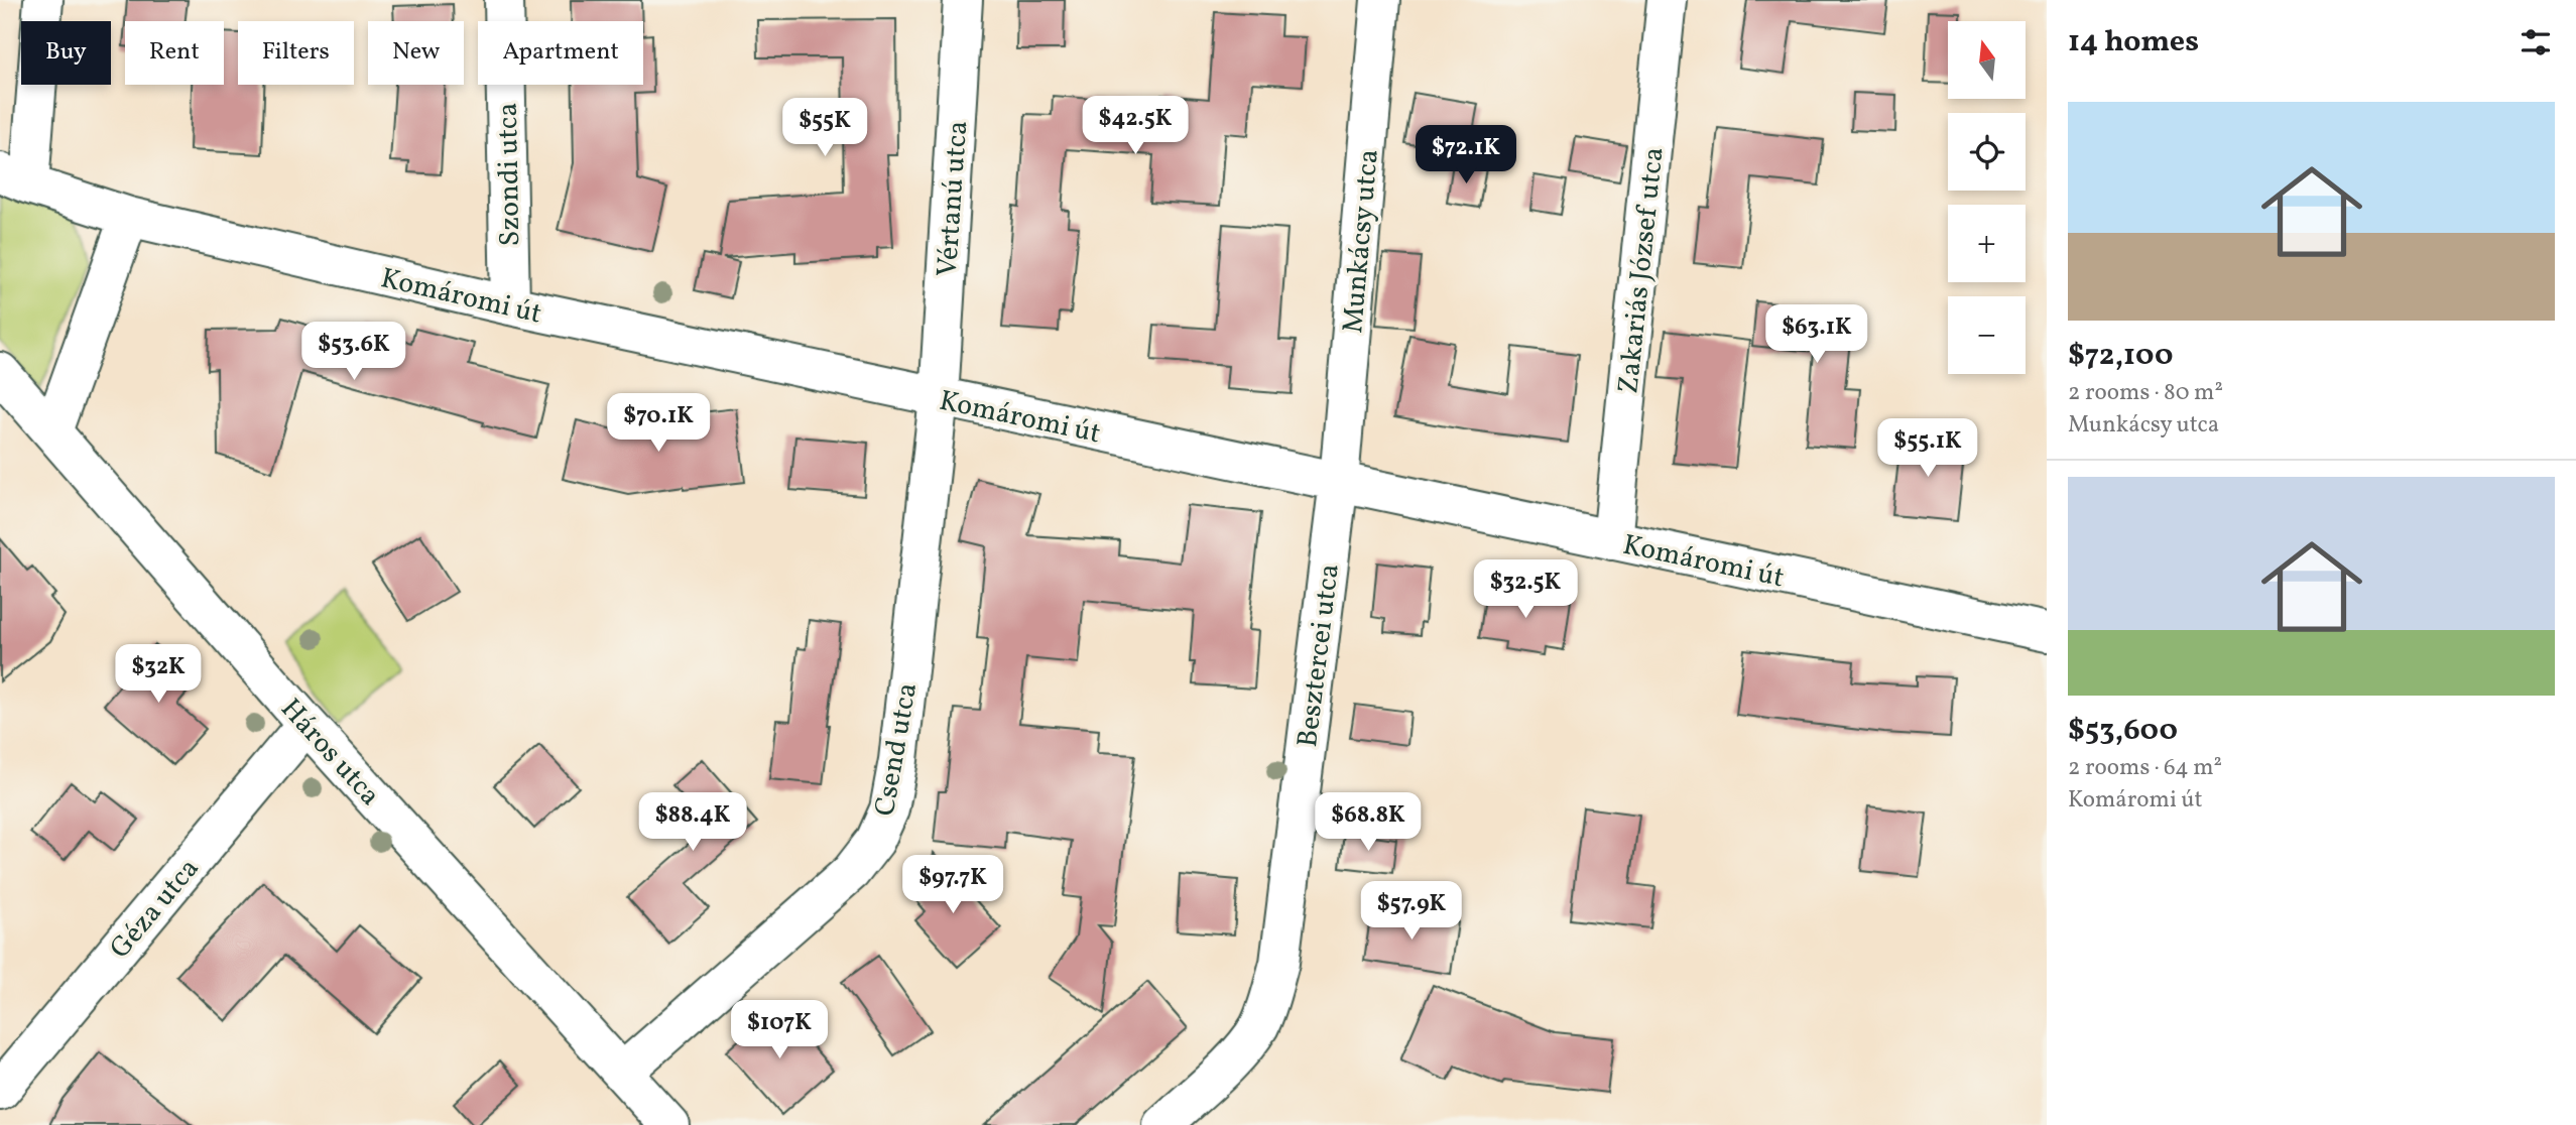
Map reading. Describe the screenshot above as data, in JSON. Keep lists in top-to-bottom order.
{
  "streets": {
    "street": [
      "Szondi utca",
      "Vértanú utca",
      "Munkácsy utca",
      "Zakariás József utca",
      "Komáromi út",
      "Besztercei utca",
      "Csend utca",
      "Háros utca",
      "Géza utca"
    ]
  },
  "crossings": [
    ["Szondi utca", "Komáromi út"],
    ["Vértanú utca", "Komáromi út"],
    ["Vértanú utca", "Csend utca"],
    ["Munkácsy utca", "Komáromi út"],
    ["Munkácsy utca", "Besztercei utca"],
    ["Zakariás József utca", "Komáromi út"],
    ["Komáromi út", "Besztercei utca"],
    ["Komáromi út", "Csend utca"],
    ["Csend utca", "Háros utca"],
    ["Háros utca", "Géza utca"]
  ],
  "north": "top",
  "page": {
    "heading": "14 homes",
    "map_buttons": ["+", "−"],
    "chip": [
      "Buy",
      "Rent",
      "Filters",
      "New",
      "Apartment"
    ],
    "list": [
      {
        "name": "$72,100",
        "note": "2 rooms · 80 m² · Munkácsy utca"
      },
      {
        "name": "$53,600",
        "note": "2 rooms · 64 m² · Komáromi út"
      }
    ],
    "price": [
      "$42.5K",
      "$55K",
      "$72.1K",
      "$63.1K",
      "$53.6K",
      "$70.1K",
      "$55.1K",
      "$32.5K",
      "$32K",
      "$88.4K",
      "$68.8K",
      "$97.7K",
      "$57.9K",
      "$107K"
    ]
  }
}
